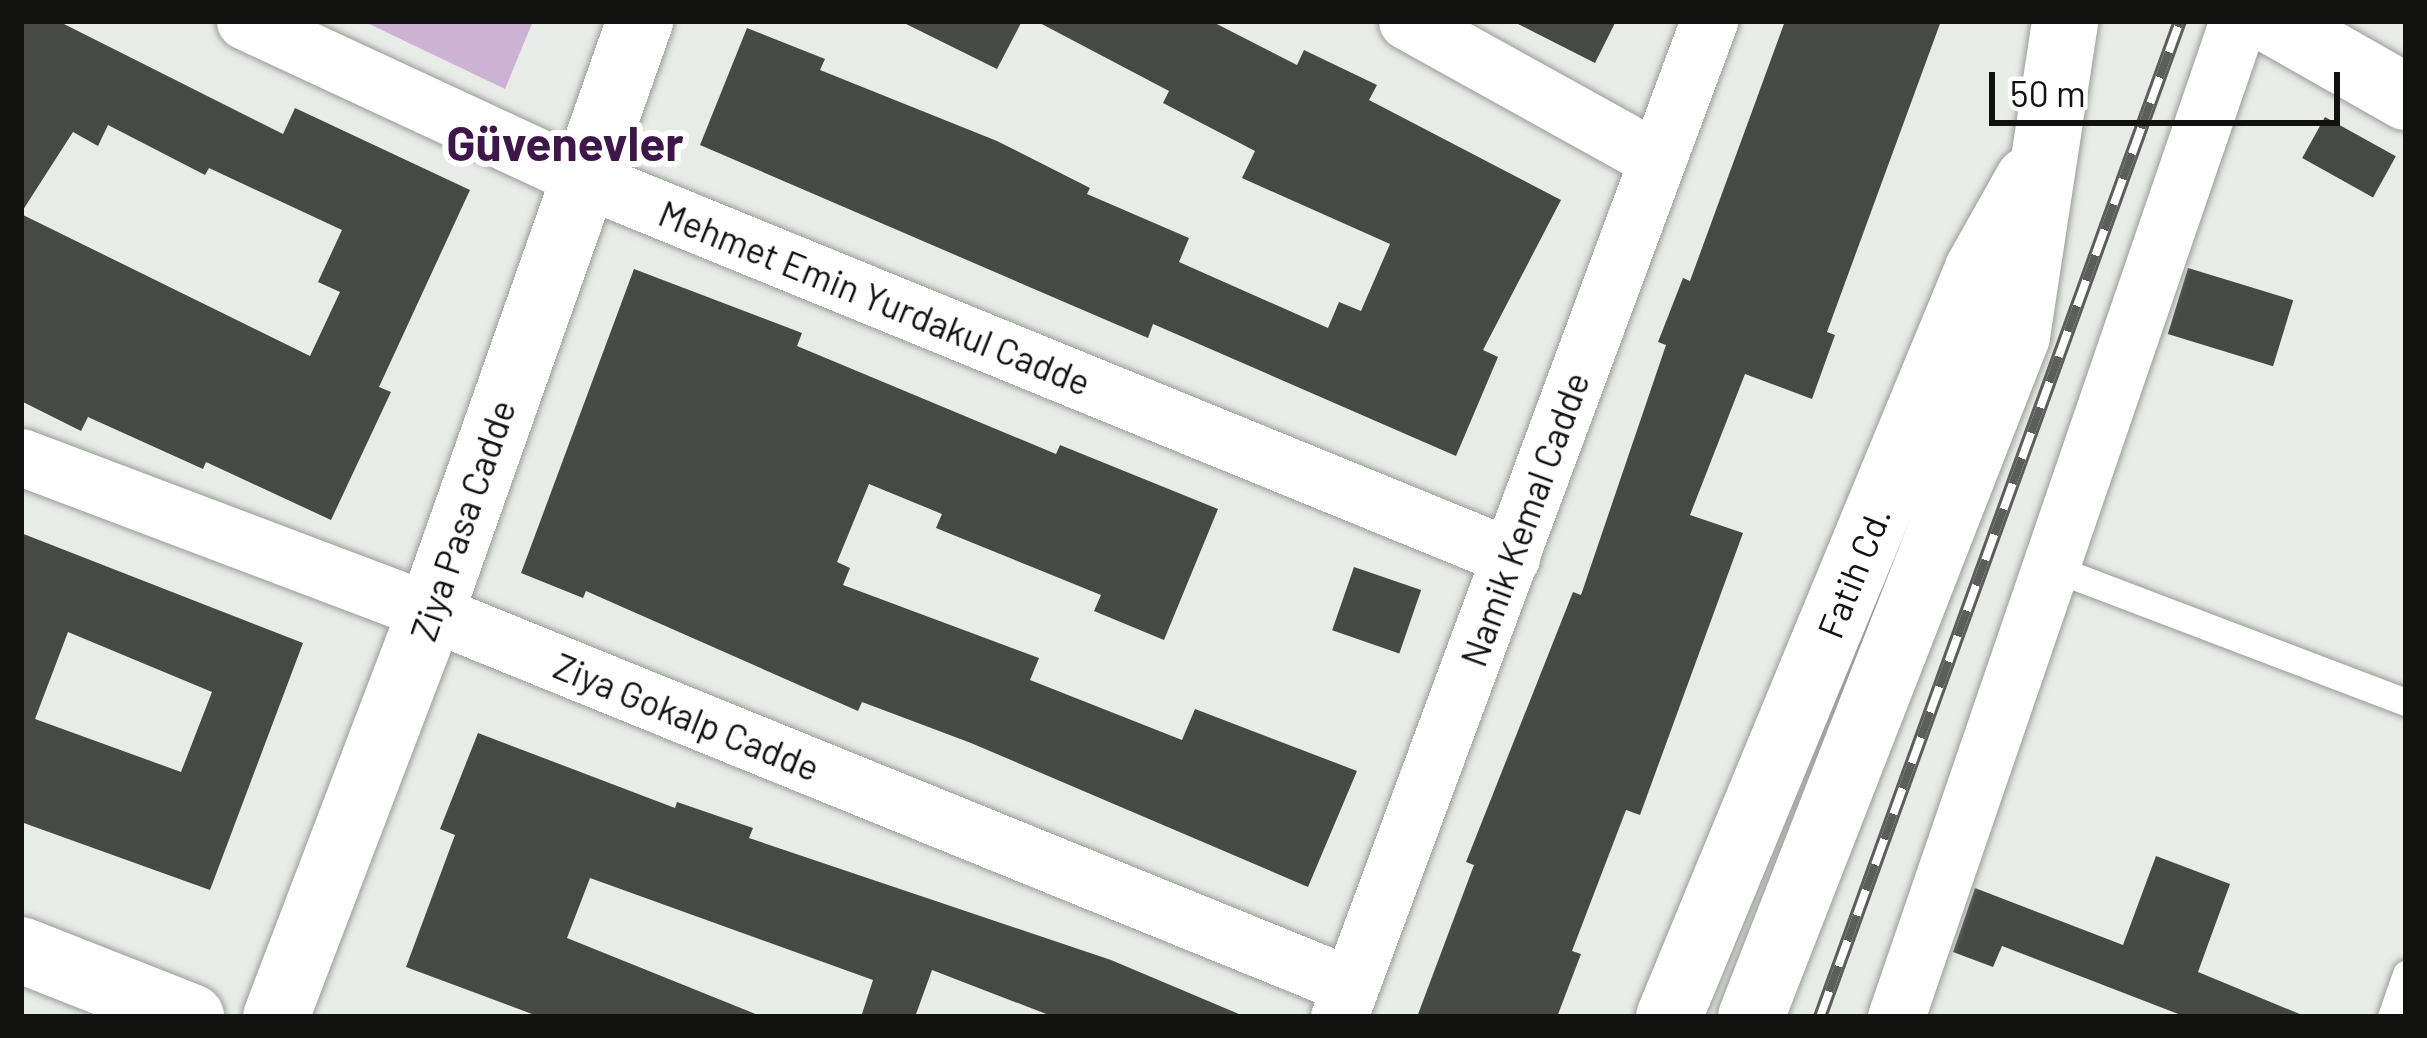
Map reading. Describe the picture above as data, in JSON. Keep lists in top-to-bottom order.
{
  "streets": {
    "street": [
      "Mehmet Emin Yurdakul Cadde",
      "Namik Kemal Cadde",
      "Ziya Pasa Cadde",
      "Fatih Cd.",
      "Ziya Gokalp Cadde"
    ]
  },
  "crossings": [
    ["Mehmet Emin Yurdakul Cadde", "Namik Kemal Cadde"],
    ["Mehmet Emin Yurdakul Cadde", "Ziya Pasa Cadde"],
    ["Namik Kemal Cadde", "Ziya Gokalp Cadde"],
    ["Ziya Pasa Cadde", "Ziya Gokalp Cadde"]
  ],
  "districts": ["Güvenevler"],
  "scale_bar": "50 m"
}
